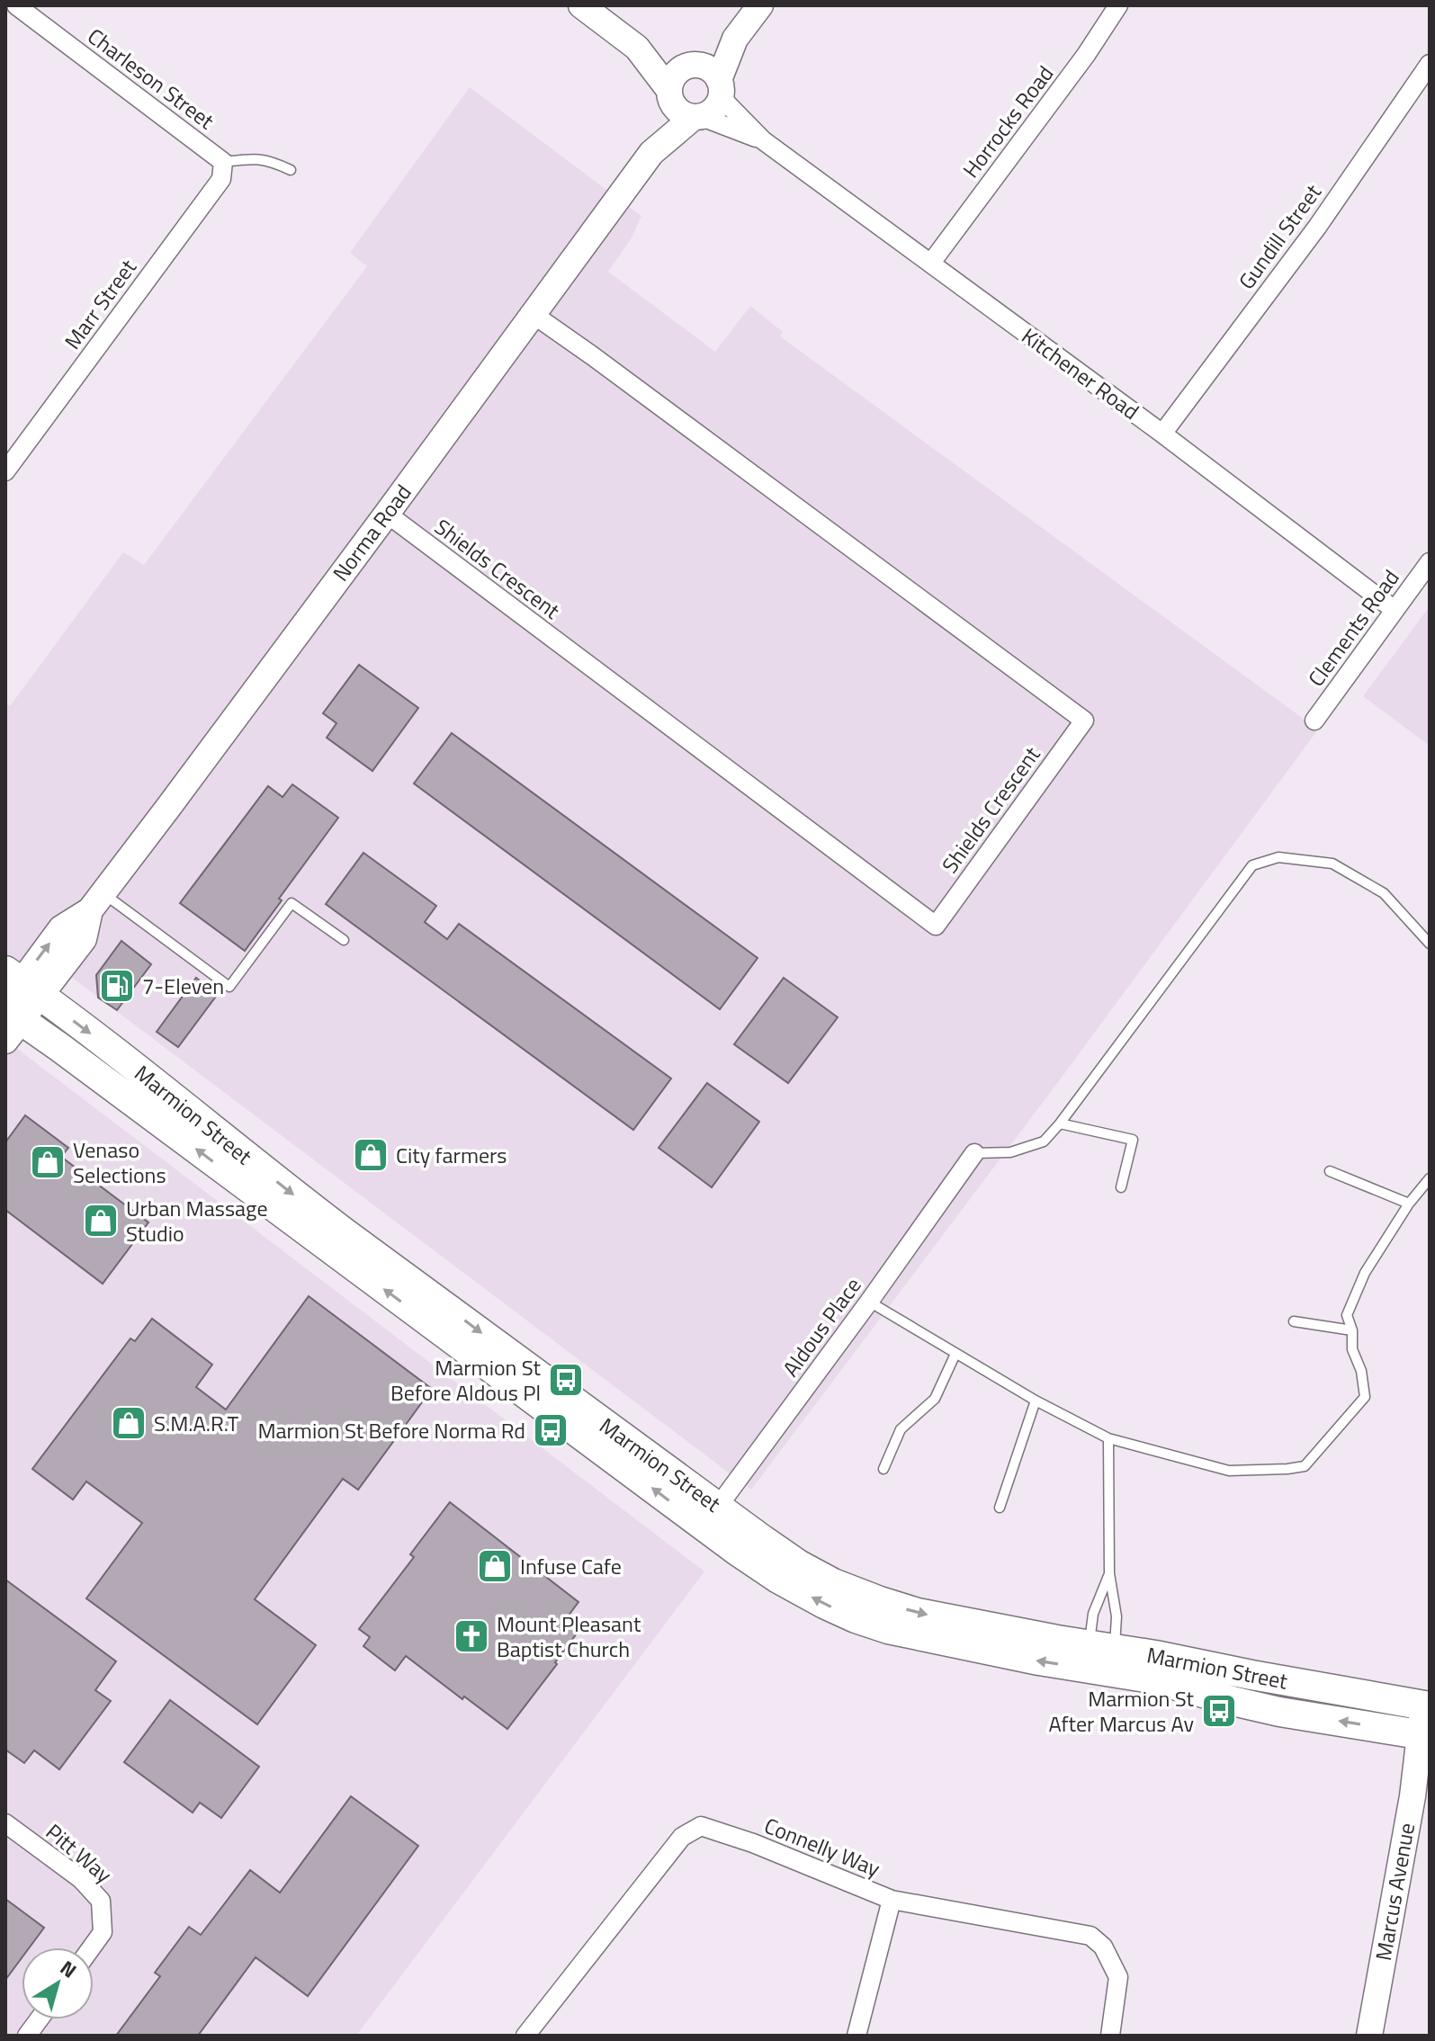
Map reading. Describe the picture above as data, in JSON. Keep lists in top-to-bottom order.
{
  "streets": {
    "main road": ["Marmion Street"],
    "street": [
      "Charleson Street",
      "Horrocks Road",
      "Gundill Street",
      "Marr Street",
      "Kitchener Road",
      "Norma Road",
      "Shields Crescent",
      "Clements Road",
      "Aldous Place",
      "Connelly Way",
      "Pitt Way",
      "Marcus Avenue"
    ]
  },
  "crossings": [
    ["Charleson Street", "Marr Street"],
    ["Horrocks Road", "Kitchener Road"],
    ["Gundill Street", "Kitchener Road"],
    ["Kitchener Road", "Norma Road"],
    ["Kitchener Road", "Clements Road"],
    ["Norma Road", "Shields Crescent"],
    ["Norma Road", "Marmion Street"],
    ["Marmion Street", "Aldous Place"],
    ["Marmion Street", "Marcus Avenue"]
  ],
  "places": {
    "fuel station": ["7-Eleven"],
    "shop": [
      "City farmers",
      "Venaso Selections",
      "Urban Massage Studio",
      "S.M.A.R.T",
      "Infuse Cafe"
    ],
    "bus stop": ["Marmion St Before Aldous Pl", "Marmion St Before Norma Rd", "Marmion St After Marcus Av"],
    "church": ["Mount Pleasant Baptist Church"]
  },
  "north": "top right"
}
